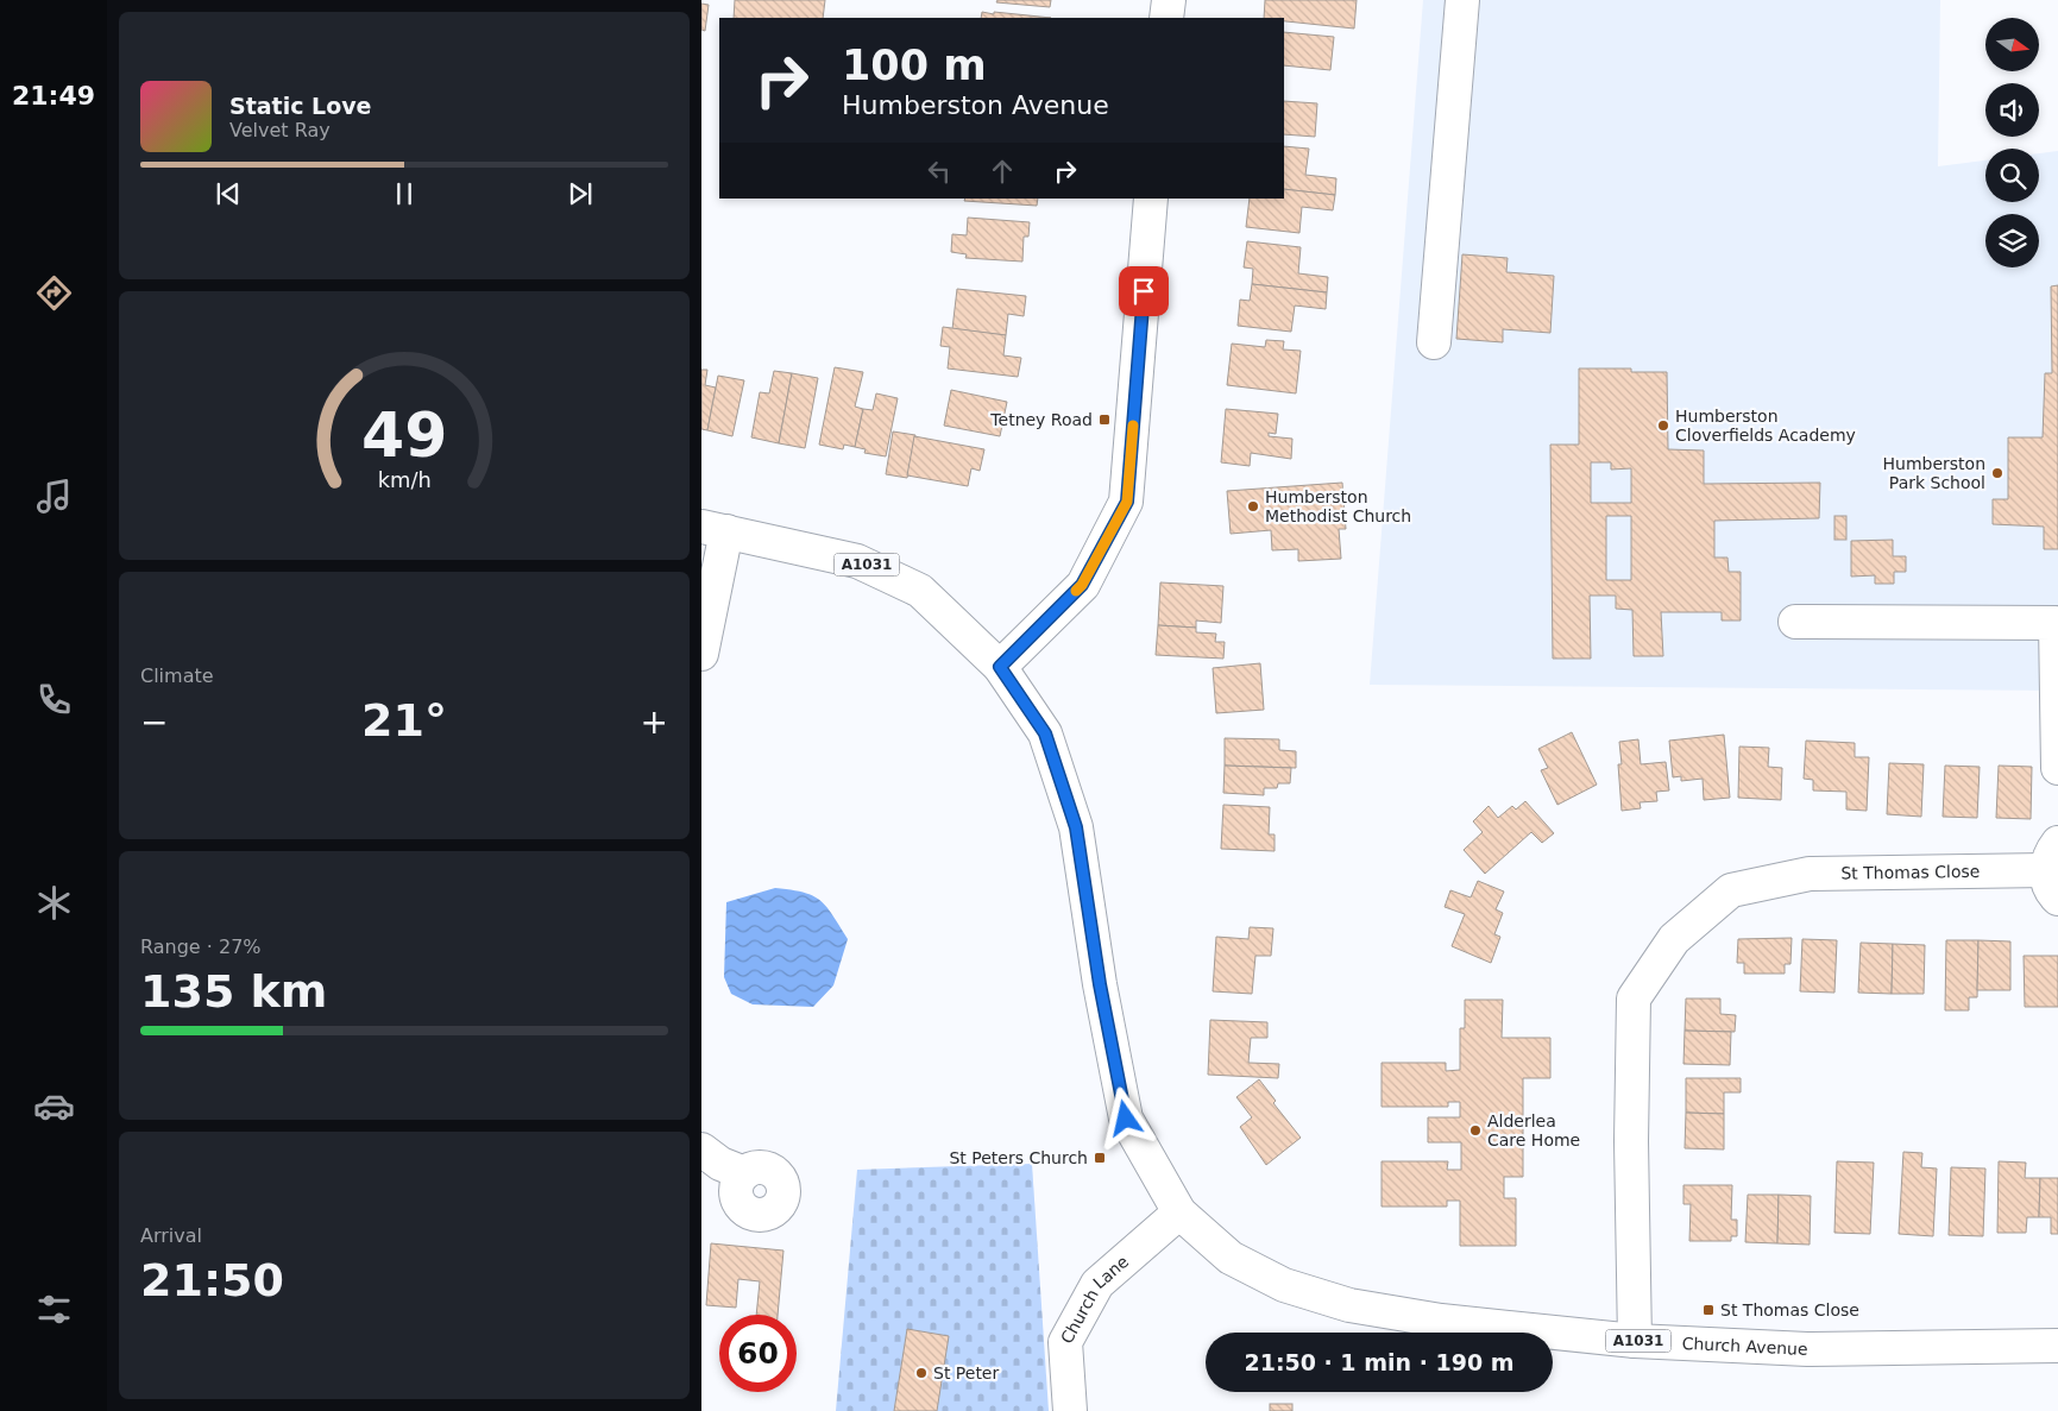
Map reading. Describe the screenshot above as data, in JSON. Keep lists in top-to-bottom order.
{
  "streets": {
    "main road": [
      "A1031",
      "St Thomas Close",
      "Church Lane",
      "Church Avenue"
    ]
  },
  "crossings": [
    ["A1031", "Church Lane"],
    ["A1031", "Church Avenue"],
    ["St Thomas Close", "Church Avenue"],
    ["Church Lane", "Church Avenue"]
  ],
  "places": {
    "transit": ["Tetney Road", "St Peters Church", "St Thomas Close"],
    "other": [
      "Humberston Cloverfields Academy",
      "Humberston Park School",
      "Humberston Methodist Church",
      "Alderlea Care Home",
      "St Peter"
    ]
  },
  "north": "right",
  "page": {
    "tabs": "21:49",
    "turn": ["100 m", "Humberston Avenue"],
    "song": ["Static Love", "Velvet Ray"],
    "tile": [
      "Climate",
      ["Range · 27%", "135 km"],
      ["Arrival", "21:50"]
    ],
    "heat": ["−", "21°", "+"],
    "limit": "60",
    "trip": "21:50 · 1 min · 190 m",
    "gauge": ["49", "km/h"]
  }
}
